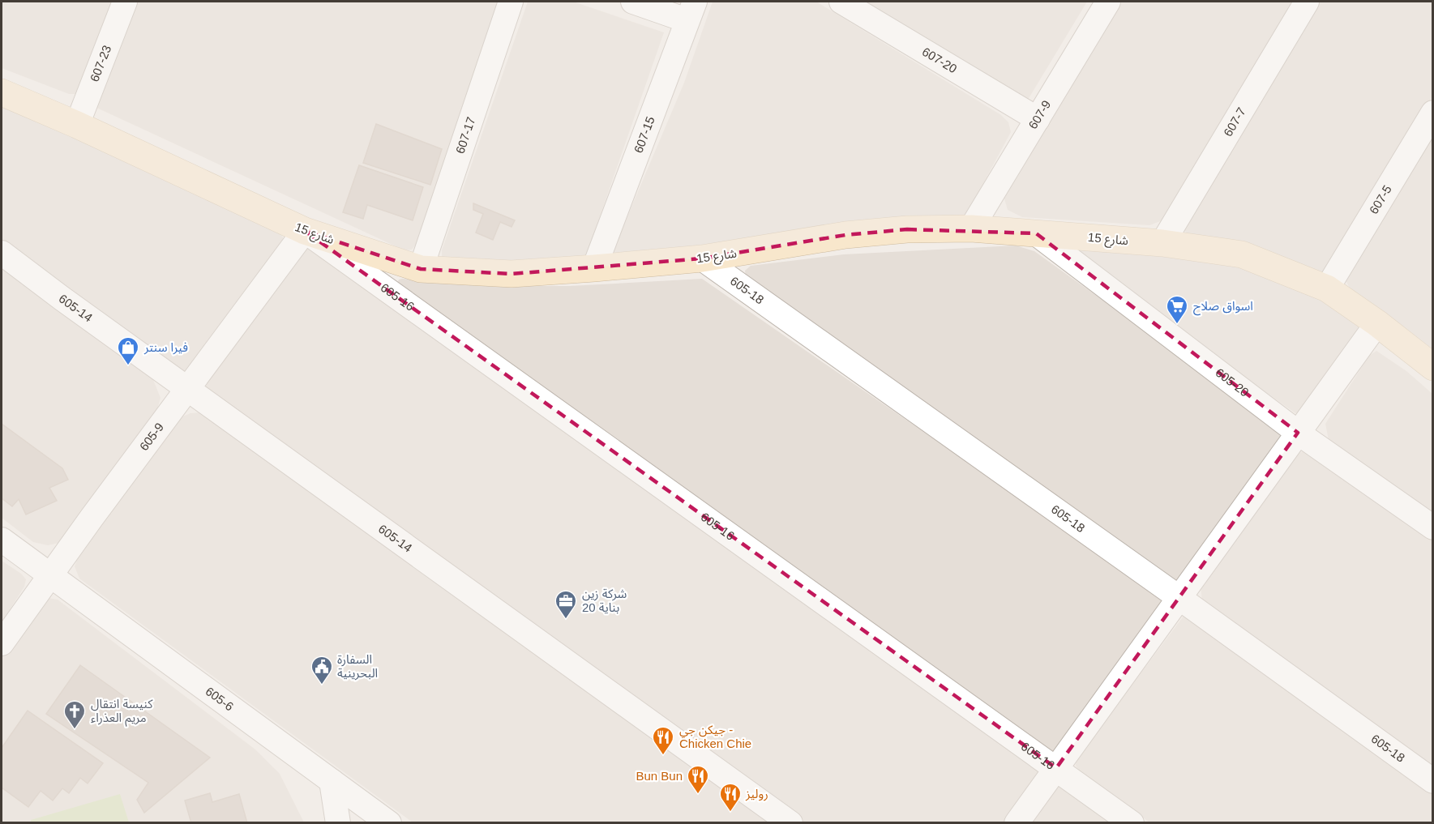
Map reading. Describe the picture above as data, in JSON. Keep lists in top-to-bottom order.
{
  "streets": {
    "street": [
      "607-20",
      "607-23",
      "607-9",
      "607-7",
      "607-15",
      "607-17",
      "607-5",
      "شارع 15",
      "605-18",
      "605-16",
      "605-14",
      "605-20",
      "605-9",
      "605-6"
    ]
  },
  "crossings": [
    ["607-20", "607-9"],
    ["607-23", "شارع 15"],
    ["607-9", "شارع 15"],
    ["607-7", "شارع 15"],
    ["607-15", "شارع 15"],
    ["607-17", "شارع 15"],
    ["607-5", "شارع 15"],
    ["شارع 15", "605-18"],
    ["شارع 15", "605-16"],
    ["شارع 15", "605-20"],
    ["شارع 15", "605-9"],
    ["605-16", "605-9"],
    ["605-14", "605-9"],
    ["605-9", "605-6"]
  ],
  "places": {
    "supermarket": ["اسواق صلاح"],
    "shop": ["فيرا سنتر"],
    "office": ["شركة زين بناية 20"],
    "public building": ["السفارة البحرينية"],
    "church": ["كنيسة انتقال مريم العذراء"],
    "restaurant": ["جيكن جي - Chicken Chie", "Bun Bun", "روليز"]
  }
}
